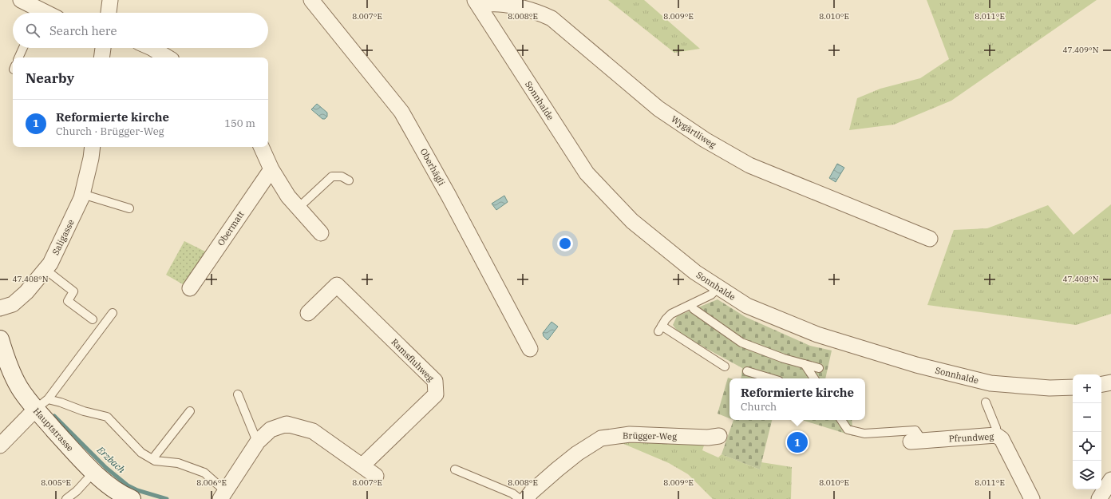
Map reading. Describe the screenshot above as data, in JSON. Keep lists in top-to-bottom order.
{
  "streets": {
    "main road": ["Hauptstrasse"],
    "street": [
      "Sonnhalde",
      "Wygärtliweg",
      "Oberhägli",
      "Obermatt",
      "Saligasse",
      "Ramsfluhweg",
      "Brügger-Weg",
      "Pfrundweg"
    ]
  },
  "crossings": [
    ["Sonnhalde", "Wygärtliweg"]
  ],
  "water": ["Erzbach"],
  "page": {
    "search": "Search here",
    "heading": "Nearby",
    "list": [
      {
        "mark": "1",
        "name": "Reformierte kirche",
        "note": "Church · Brügger-Weg",
        "value": "150 m"
      }
    ],
    "map_buttons": ["+", "−"],
    "popup": ["Reformierte kirche", "Church"],
    "pins": "1"
  },
  "coordinates": [
    "8.007°E",
    "8.008°E",
    "8.009°E",
    "8.010°E",
    "8.011°E",
    "47.409°N",
    "47.408°N",
    "8.005°E",
    "8.006°E"
  ]
}
